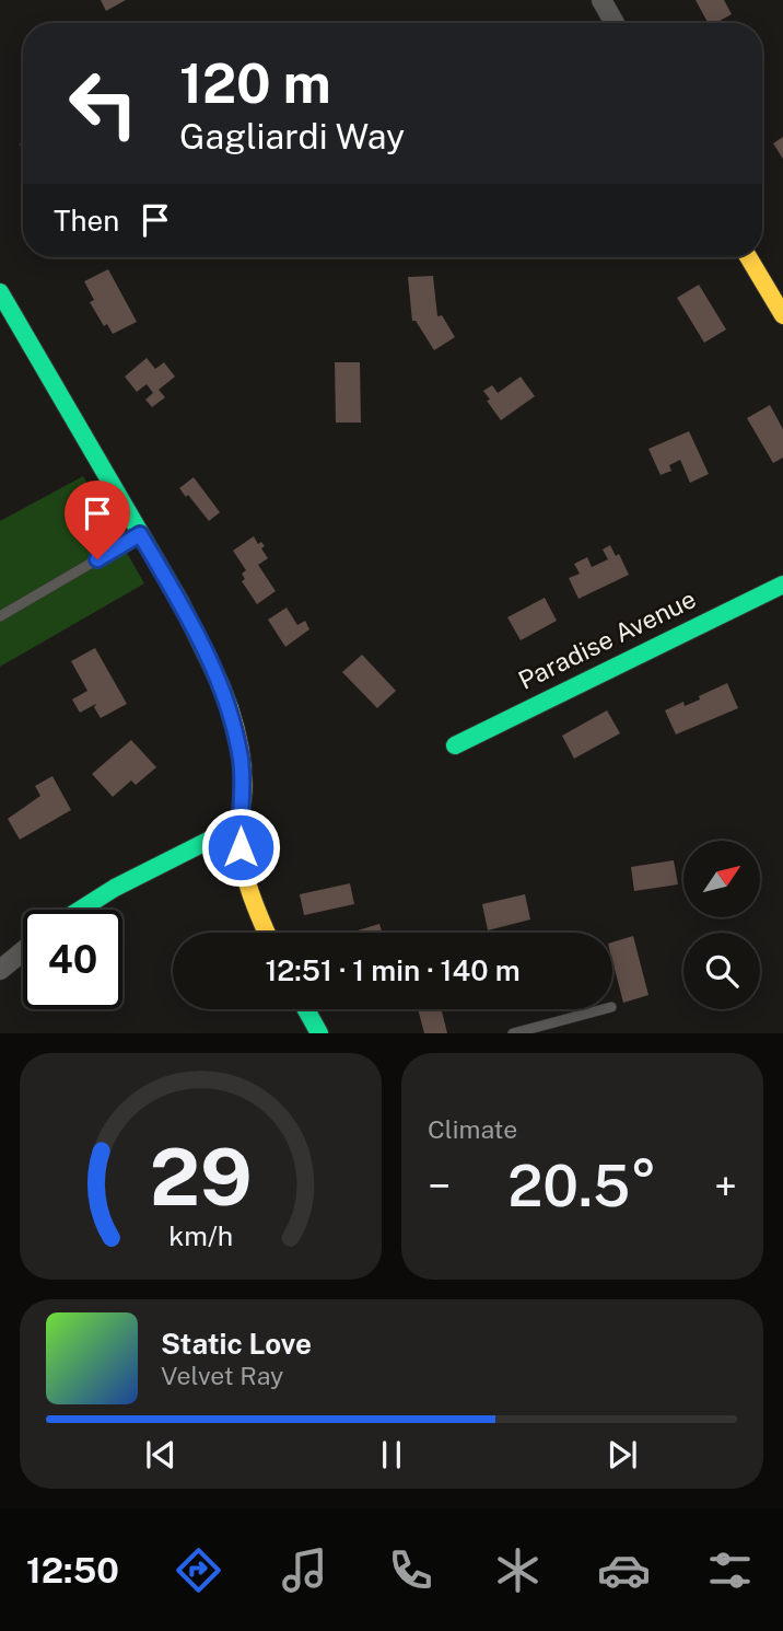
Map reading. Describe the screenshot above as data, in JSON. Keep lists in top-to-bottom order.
{
  "streets": {
    "street": ["Paradise Avenue"]
  },
  "north": "top right",
  "page": {
    "turn": ["120 m", "Gagliardi Way"],
    "then": "Then",
    "limit": "40",
    "trip": "12:51 · 1 min · 140 m",
    "tile": "Climate",
    "heat": ["−", "20.5°", "+"],
    "song": ["Static Love", "Velvet Ray"],
    "tabs": "12:50",
    "gauge": ["29", "km/h"]
  }
}
